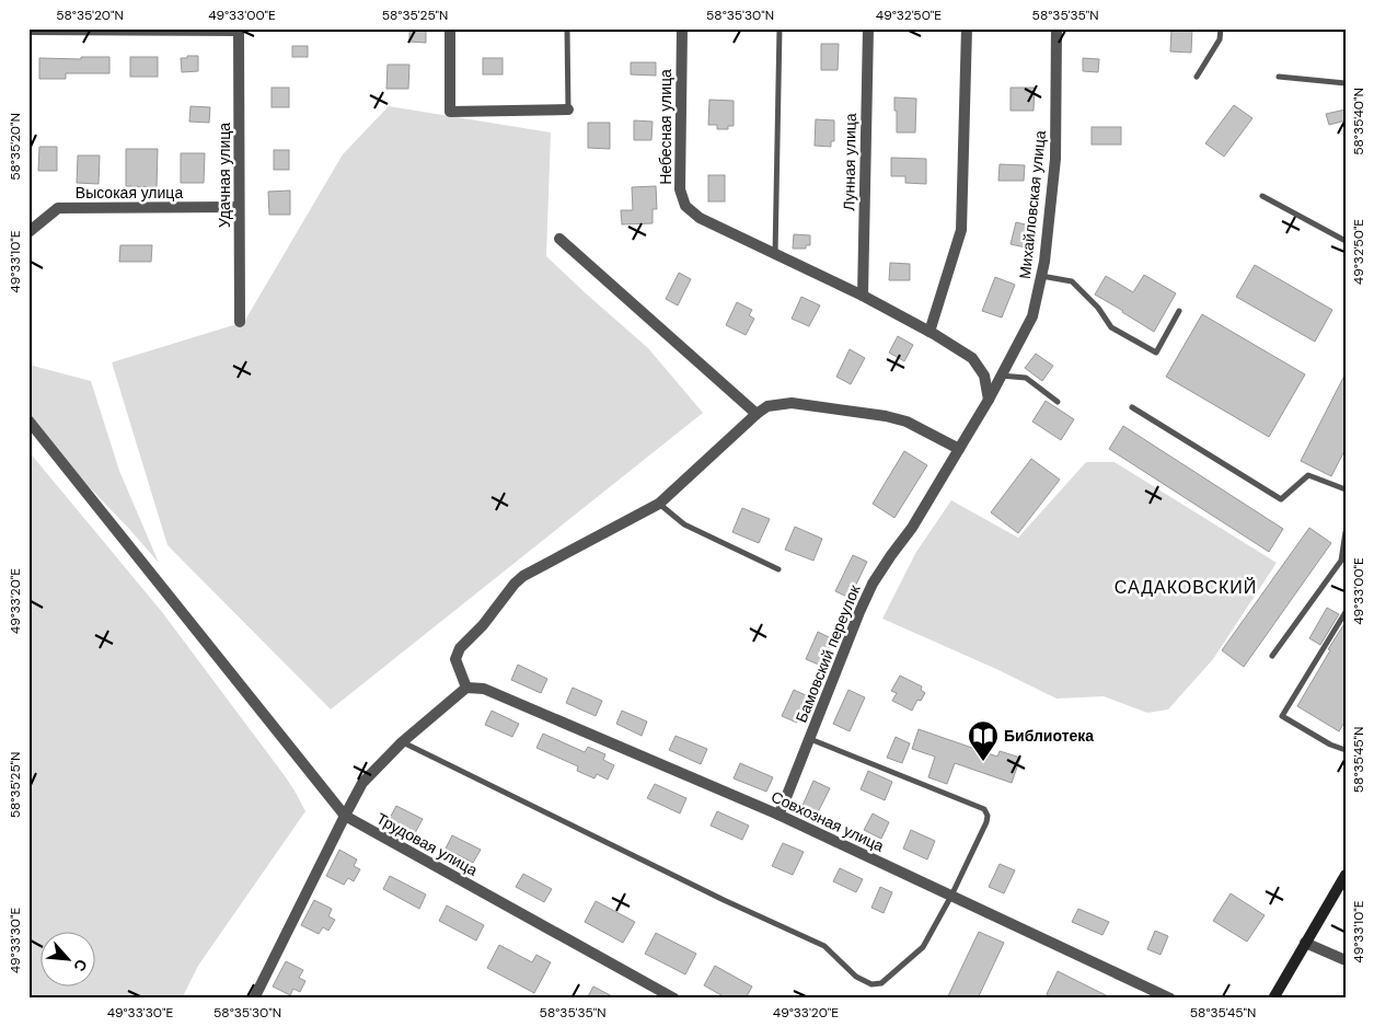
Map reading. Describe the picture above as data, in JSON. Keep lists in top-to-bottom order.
{
  "streets": {
    "street": [
      "Небесная улица",
      "Лунная улица",
      "Удачная улица",
      "Высокая улица",
      "Михайловская улица",
      "Бамовский переулок",
      "Совхозная улица",
      "Трудовая улица"
    ]
  },
  "crossings": [
    ["Удачная улица", "Высокая улица"],
    ["Михайловская улица", "Бамовский переулок"],
    ["Бамовский переулок", "Совхозная улица"]
  ],
  "districts": ["САДАКОВСКИЙ"],
  "places": {
    "library": ["Библиотека"]
  },
  "north": "bottom right",
  "coordinates": [
    "58°35'20\"N",
    "49°33'00\"E",
    "58°35'25\"N",
    "58°35'30\"N",
    "49°32'50\"E",
    "58°35'35\"N",
    "58°35'40\"N",
    "49°33'10\"E",
    "49°33'20\"E",
    "58°35'45\"N",
    "49°33'30\"E"
  ]
}
